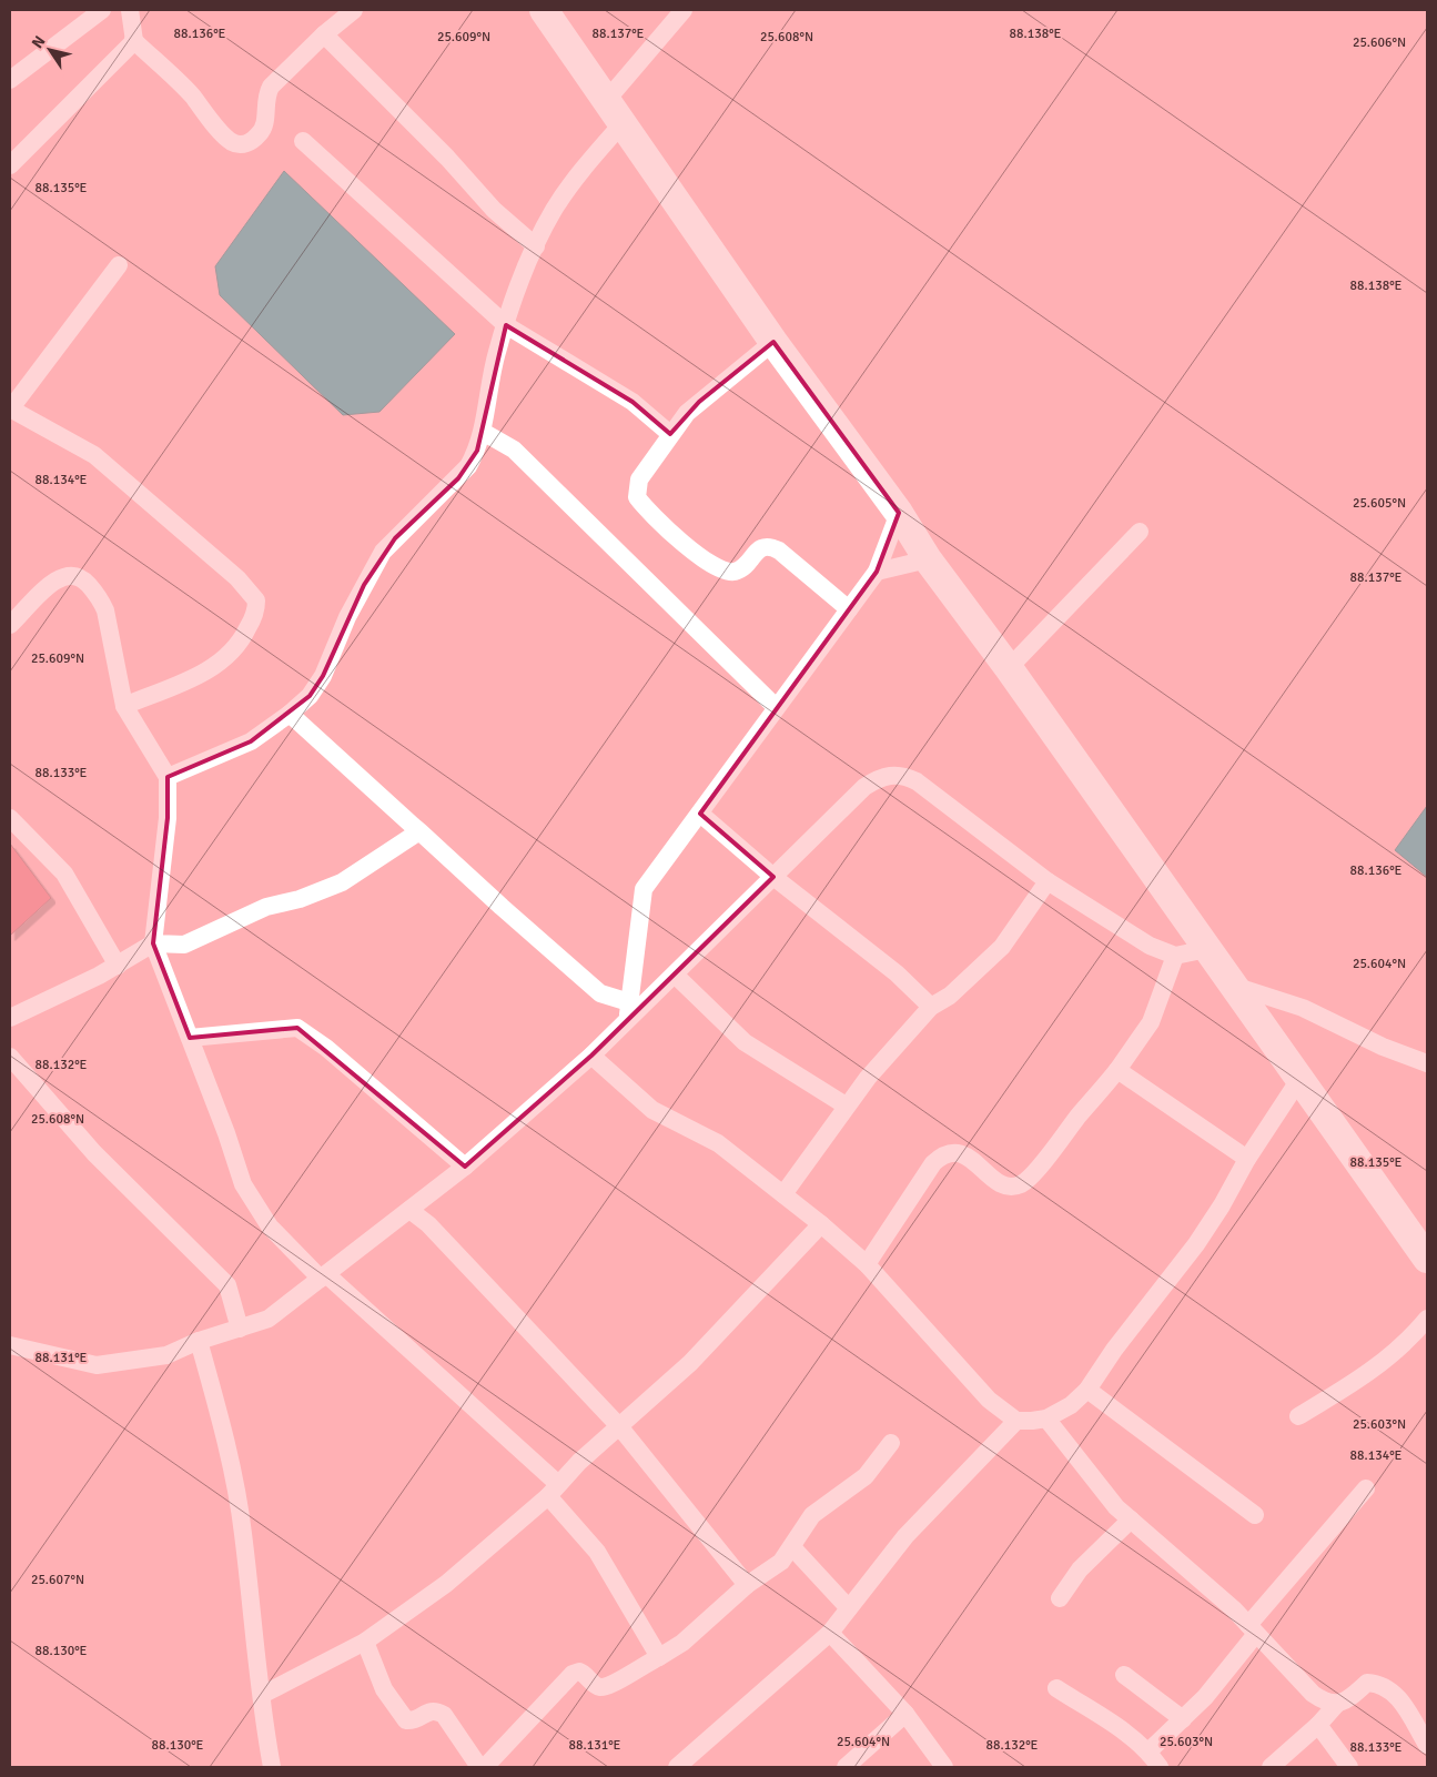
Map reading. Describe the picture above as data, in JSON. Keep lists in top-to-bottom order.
{
  "north": "top left",
  "coordinates": [
    "88.136°E",
    "88.137°E",
    "88.138°E",
    "25.609°N",
    "25.608°N",
    "25.606°N",
    "88.135°E",
    "88.134°E",
    "25.605°N",
    "88.133°E",
    "25.604°N",
    "88.132°E",
    "88.131°E",
    "25.603°N",
    "25.607°N",
    "88.130°E"
  ]
}
